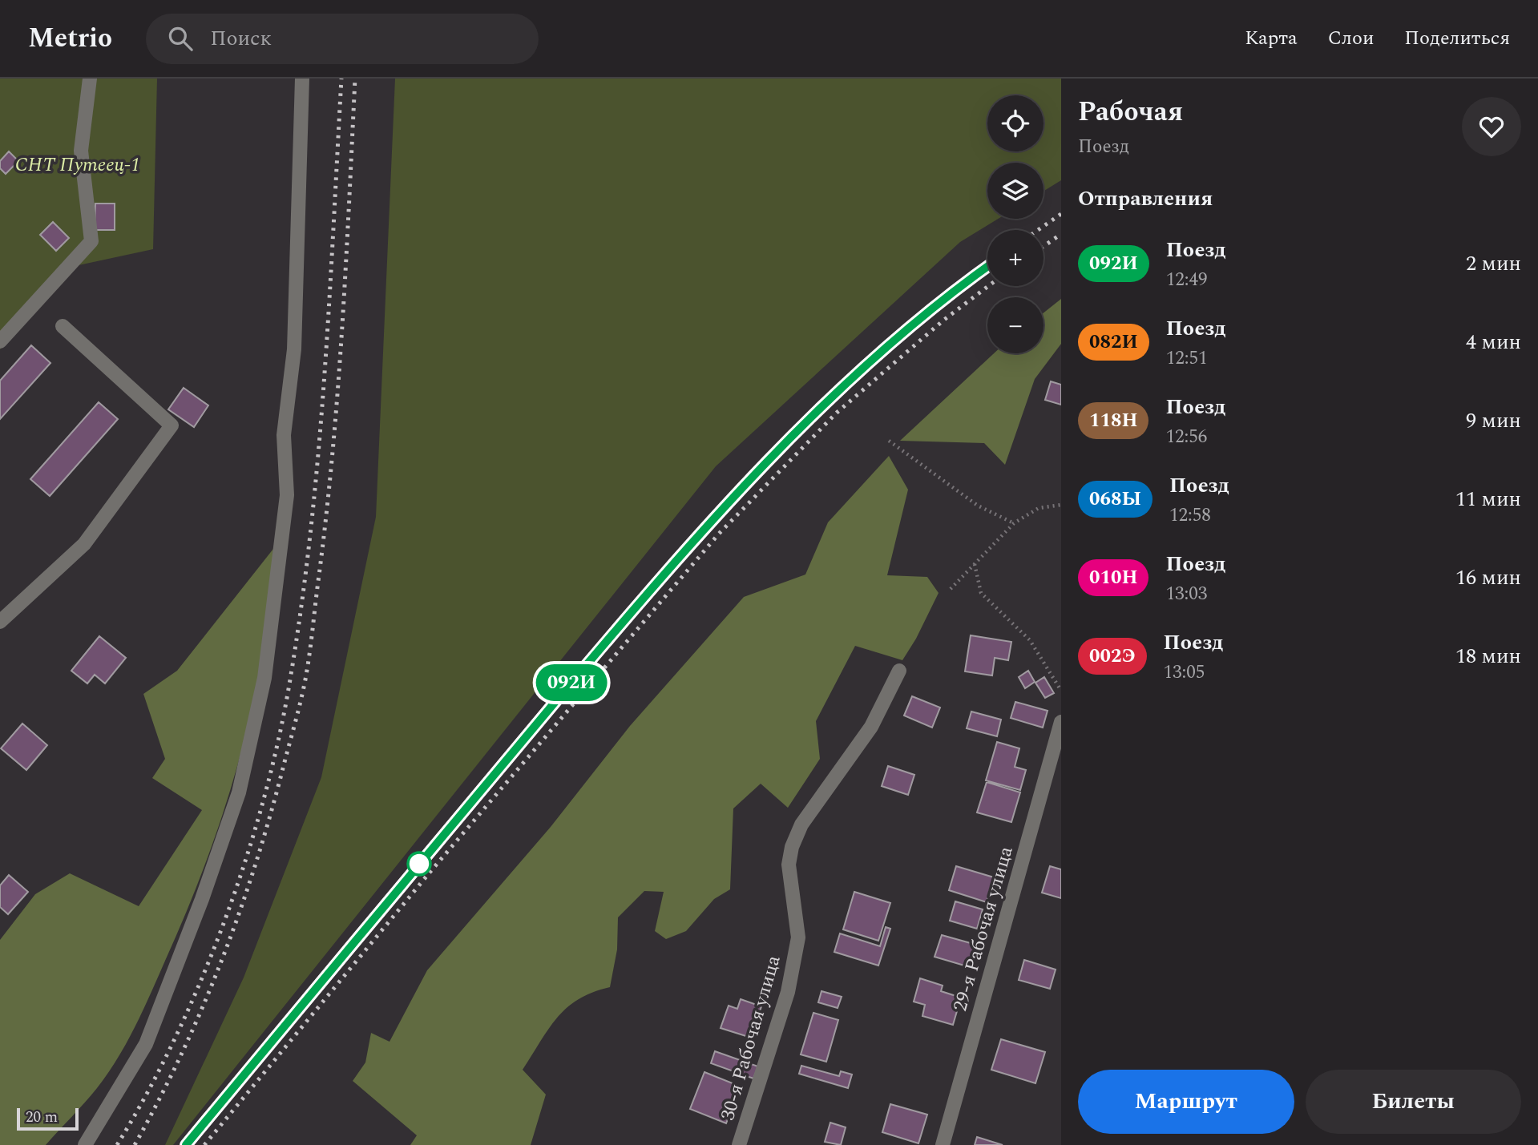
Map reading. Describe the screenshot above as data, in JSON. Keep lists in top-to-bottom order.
{
  "streets": {
    "street": ["29-я Рабочая улица", "30-я Рабочая улица"]
  },
  "parks": ["СНТ Путеец-1"],
  "scale_bar": "20 m",
  "page": {
    "header": "Metrio",
    "search": "Поиск",
    "nav": ["Карта", "Слои", "Поделиться"],
    "on_map": "092И",
    "heading": [
      ["Рабочая", "Поезд"],
      "Отправления"
    ],
    "map_buttons": ["+", "−"],
    "list": [
      {
        "mark": "092И",
        "name": "Поезд",
        "note": "12:49",
        "value": "2 мин"
      },
      {
        "mark": "082И",
        "name": "Поезд",
        "note": "12:51",
        "value": "4 мин"
      },
      {
        "mark": "118Н",
        "name": "Поезд",
        "note": "12:56",
        "value": "9 мин"
      },
      {
        "mark": "068Ы",
        "name": "Поезд",
        "note": "12:58",
        "value": "11 мин"
      },
      {
        "mark": "010Н",
        "name": "Поезд",
        "note": "13:03",
        "value": "16 мин"
      },
      {
        "mark": "002Э",
        "name": "Поезд",
        "note": "13:05",
        "value": "18 мин"
      }
    ],
    "buttons": ["Маршрут", "Билеты"],
    "scale": "20 m"
  }
}
